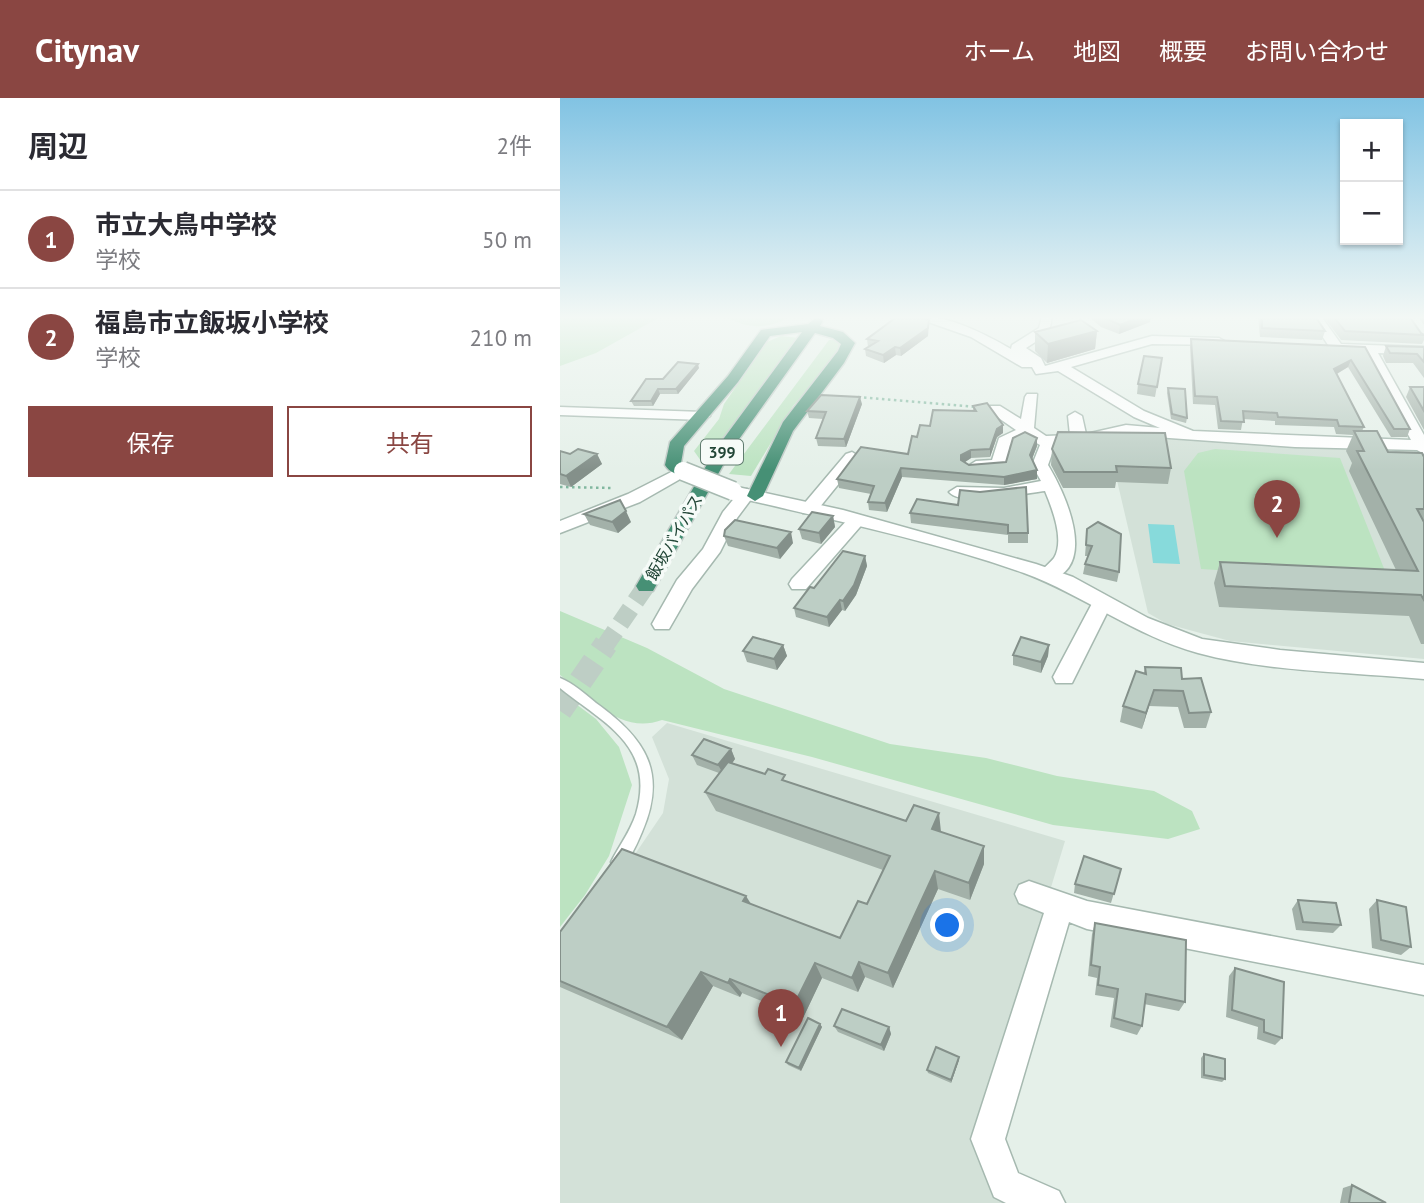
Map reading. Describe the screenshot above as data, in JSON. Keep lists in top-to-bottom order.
{
  "streets": {
    "highway": ["399", "飯坂バイパス"]
  },
  "page": {
    "header": "Citynav",
    "nav": [
      "ホーム",
      "地図",
      "概要",
      "お問い合わせ"
    ],
    "heading": ["周辺", "2件"],
    "map_buttons": ["+", "−"],
    "list": [
      {
        "mark": "1",
        "name": "市立大鳥中学校",
        "note": "学校",
        "value": "50 m"
      },
      {
        "mark": "2",
        "name": "福島市立飯坂小学校",
        "note": "学校",
        "value": "210 m"
      }
    ],
    "buttons": ["保存", "共有"],
    "pins": ["2", "1"]
  }
}
